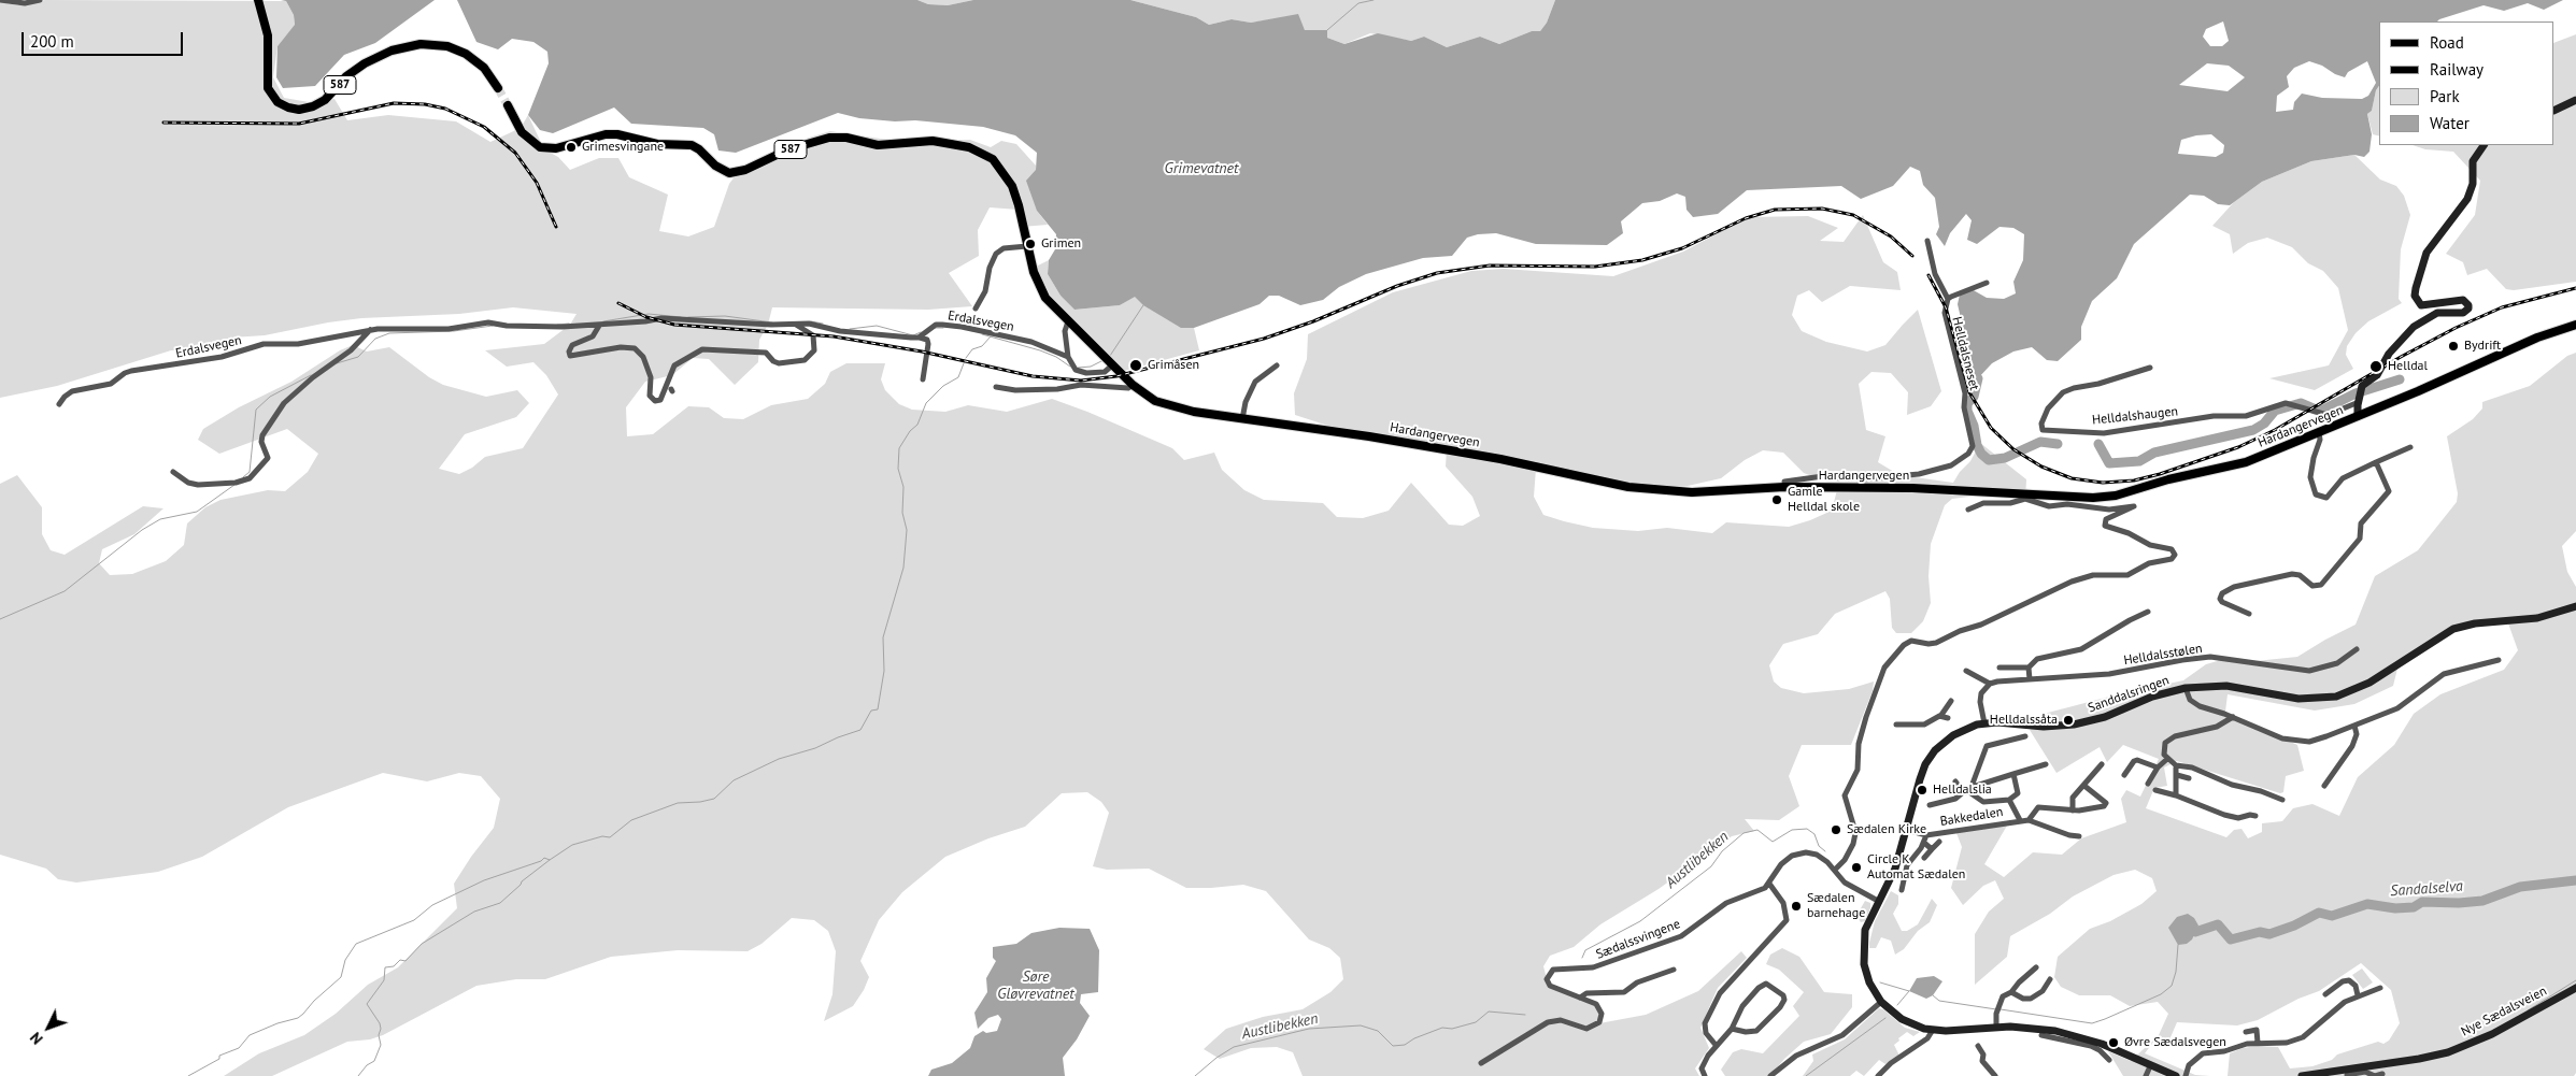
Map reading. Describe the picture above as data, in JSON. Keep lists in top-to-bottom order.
{
  "streets": {
    "main road": [
      "587",
      "Hardangervegen",
      "Sanddalsringen",
      "Nye Sædalsveien"
    ],
    "street": [
      "Erdalsvegen",
      "Helldalsneset",
      "Helldalshaugen",
      "Helldalsstølen",
      "Bakkedalen",
      "Sædalssvingene"
    ]
  },
  "crossings": [
    ["Erdalsvegen", "Hardangervegen"],
    ["Sanddalsringen", "Bakkedalen"],
    ["Sanddalsringen", "Sædalssvingene"]
  ],
  "water": [
    "Grimevatnet",
    "Austlibekken",
    "Sandalselva",
    "Søre Gløvrevatnet"
  ],
  "places": [
    "Grimesvingane",
    "Grimen",
    "Bydrift",
    "Grimåsen",
    "Helldal",
    "Gamle Helldal skole",
    "Helldalssåta",
    "Helldalslia",
    "Sædalen Kirke",
    "Circle K Automat Sædalen",
    "Sædalen barnehage",
    "Øvre Sædalsvegen"
  ],
  "legend": [
    "Road",
    "Railway",
    "Park",
    "Water"
  ],
  "scale_bar": "200 m",
  "north": "bottom left"
}
